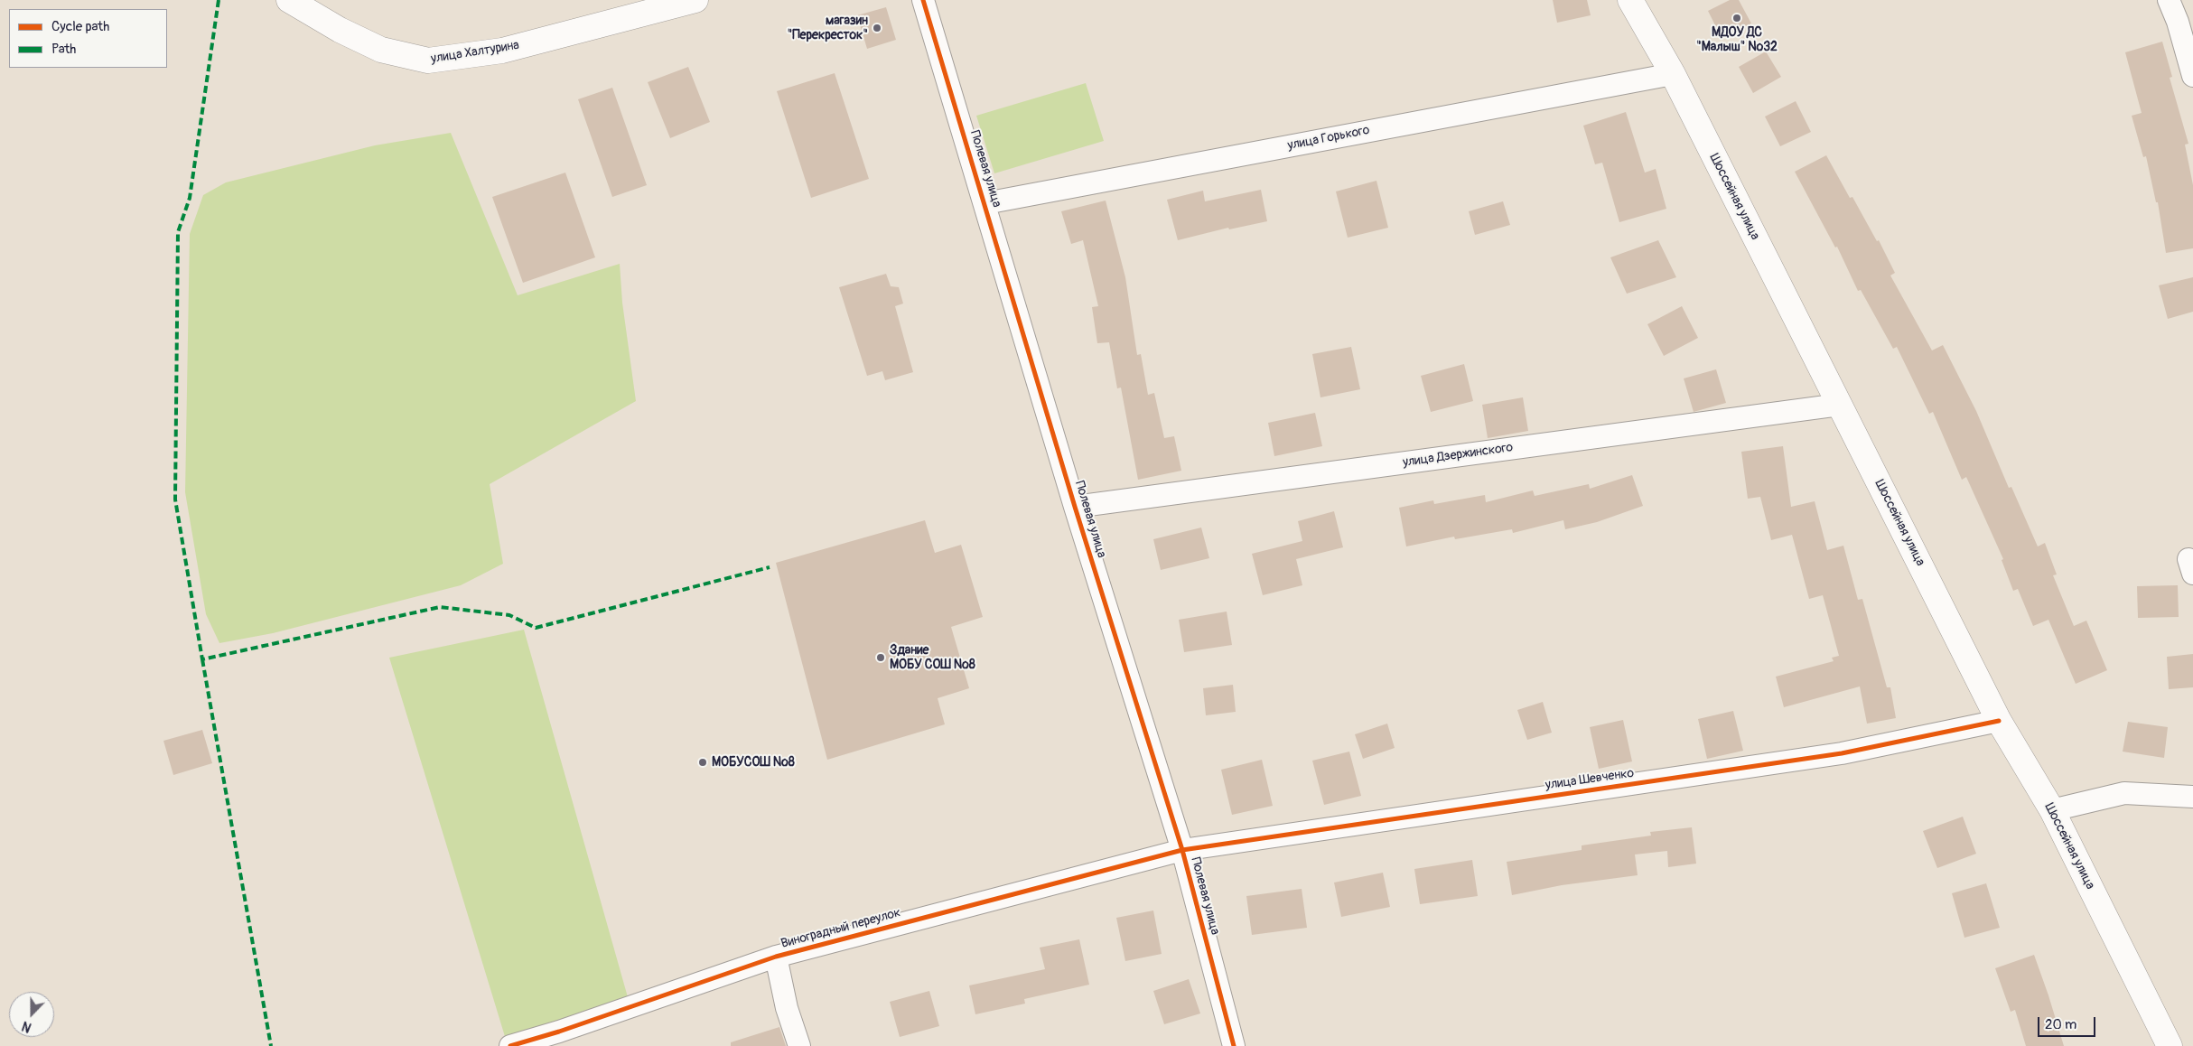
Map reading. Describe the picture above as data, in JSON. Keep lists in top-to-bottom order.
{
  "streets": {
    "main road": ["улица Халтурина", "Шоссейная улица"],
    "street": [
      "улица Горького",
      "Полевая улица",
      "улица Дзержинского",
      "улица Шевченко",
      "Виноградный переулок"
    ]
  },
  "crossings": [
    ["улица Горького", "Полевая улица"],
    ["улица Горького", "Шоссейная улица"],
    ["Полевая улица", "улица Дзержинского"],
    ["Полевая улица", "улица Шевченко"],
    ["Полевая улица", "Виноградный переулок"],
    ["Шоссейная улица", "улица Дзержинского"],
    ["Шоссейная улица", "улица Шевченко"],
    ["улица Шевченко", "Виноградный переулок"]
  ],
  "places": [
    "МДОУ ДС \"Малыш\" №32",
    "магазин \"Перекресток\"",
    "Здание МОБУ СОШ №8",
    "МОБУСОШ №8"
  ],
  "legend": ["Cycle path", "Path"],
  "scale_bar": "20 m",
  "north": "bottom"
}
